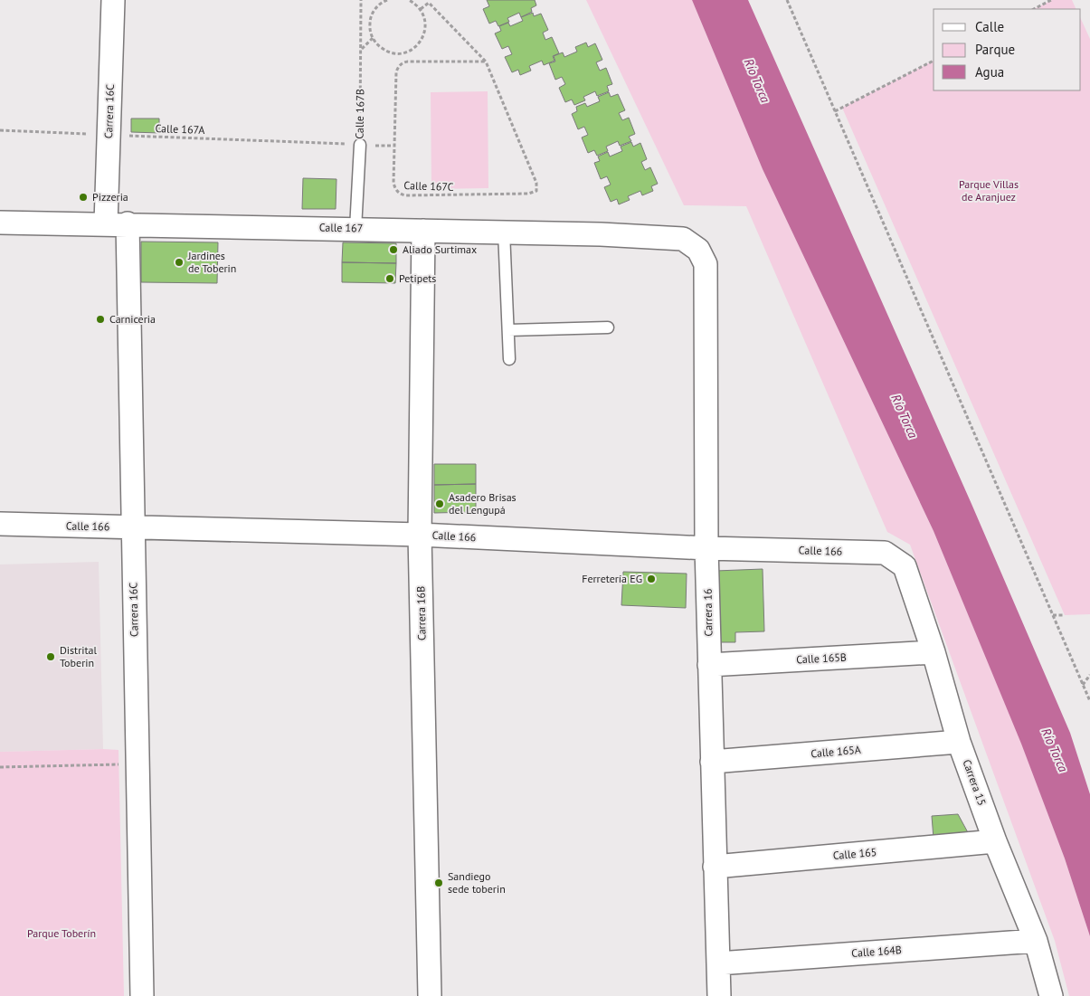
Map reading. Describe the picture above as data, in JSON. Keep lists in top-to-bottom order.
{
  "streets": {
    "street": [
      "Carrera 16C",
      "Calle 167",
      "Calle 166",
      "Carrera 16",
      "Carrera 16B",
      "Calle 165B",
      "Calle 165A",
      "Carrera 15",
      "Calle 165",
      "Calle 164B"
    ],
    "lane": ["Calle 167B"],
    "path": ["Calle 167A", "Calle 167C"]
  },
  "crossings": [
    ["Carrera 16C", "Calle 167A"],
    ["Carrera 16C", "Calle 167"],
    ["Carrera 16C", "Calle 166"],
    ["Calle 167B", "Calle 167A"],
    ["Calle 167B", "Calle 167"],
    ["Calle 167", "Carrera 16"],
    ["Calle 167", "Carrera 16B"],
    ["Calle 166", "Carrera 16"],
    ["Calle 166", "Carrera 16B"],
    ["Calle 166", "Carrera 15"],
    ["Carrera 16", "Calle 165B"],
    ["Carrera 16", "Calle 165A"],
    ["Carrera 16", "Calle 165"],
    ["Carrera 16", "Calle 164B"],
    ["Calle 165B", "Carrera 15"],
    ["Calle 165A", "Carrera 15"],
    ["Carrera 15", "Calle 165"],
    ["Carrera 15", "Calle 164B"]
  ],
  "water": ["Río Torca"],
  "parks": ["Parque Villas de Aranjuez", "Parque Toberín"],
  "places": [
    "Pizzeria",
    "Aliado Surtimax",
    "Jardines de Toberin",
    "Petipets",
    "Carniceria",
    "Asadero Brisas del Lengupá",
    "Ferretería EG",
    "Distrital Toberin",
    "Sandiego sede toberin"
  ],
  "legend": ["Calle", "Parque", "Agua"]
}
